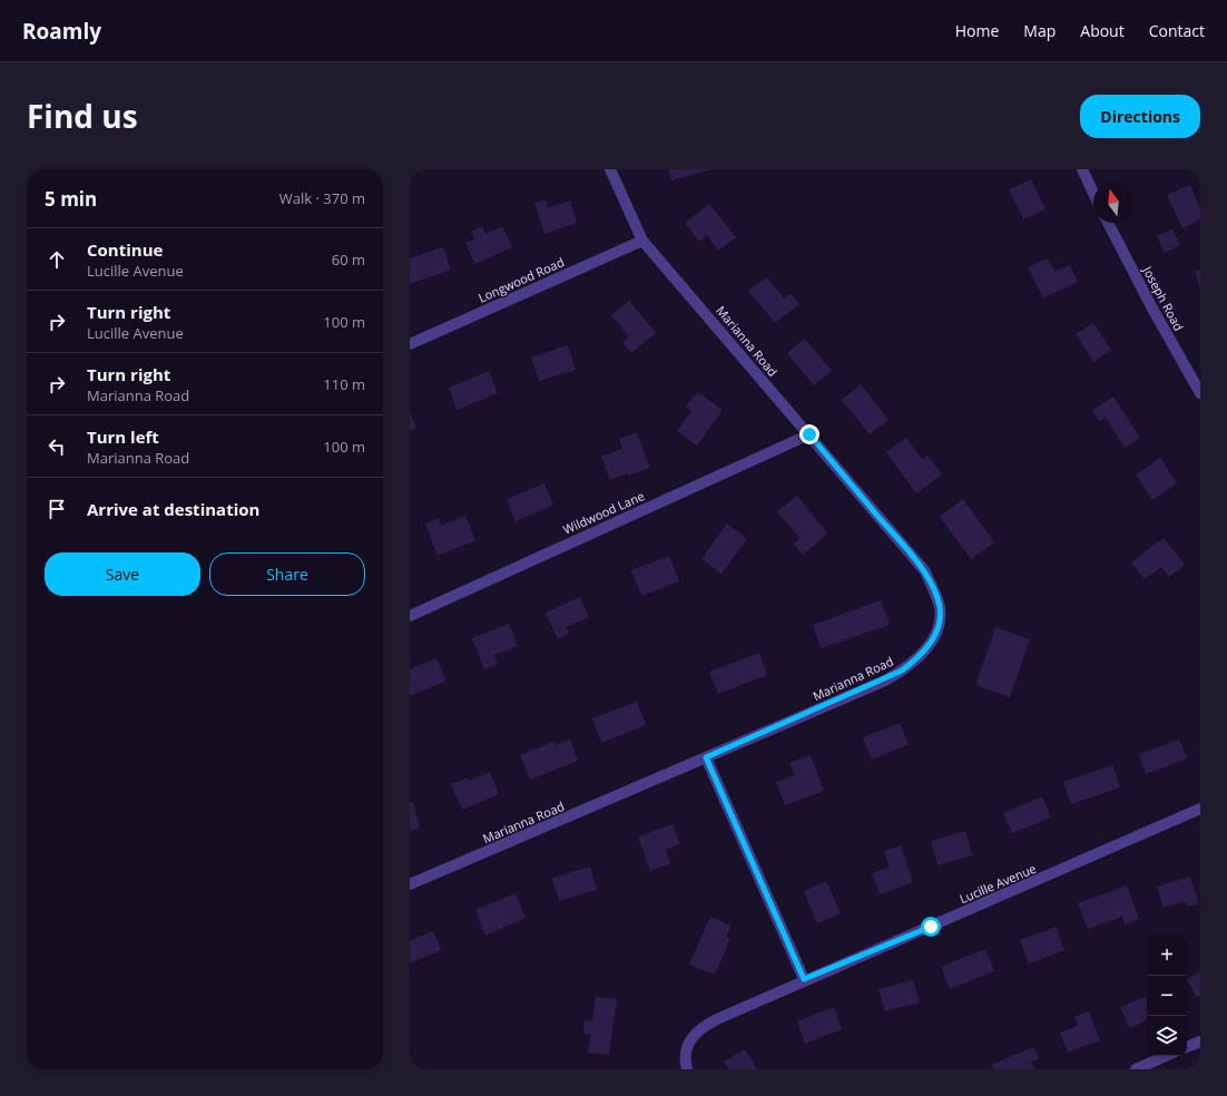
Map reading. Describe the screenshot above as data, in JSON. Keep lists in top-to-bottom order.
{
  "streets": {
    "street": [
      "Longwood Road",
      "Joseph Road",
      "Marianna Road",
      "Wildwood Lane",
      "Lucille Avenue"
    ]
  },
  "crossings": [
    ["Longwood Road", "Marianna Road"],
    ["Marianna Road", "Wildwood Lane"]
  ],
  "north": "top",
  "page": {
    "header": "Roamly",
    "nav": [
      "Home",
      "Map",
      "About",
      "Contact"
    ],
    "title": "Find us",
    "buttons": [
      "Directions",
      ["Save", "Share"]
    ],
    "heading": ["5 min", "Walk · 370 m"],
    "list": [
      ["Continue", "Lucille Avenue", "60 m"],
      ["Turn right", "Lucille Avenue", "100 m"],
      ["Turn right", "Marianna Road", "110 m"],
      ["Turn left", "Marianna Road", "100 m"],
      "Arrive at destination"
    ],
    "map_buttons": ["+", "−"]
  }
}
